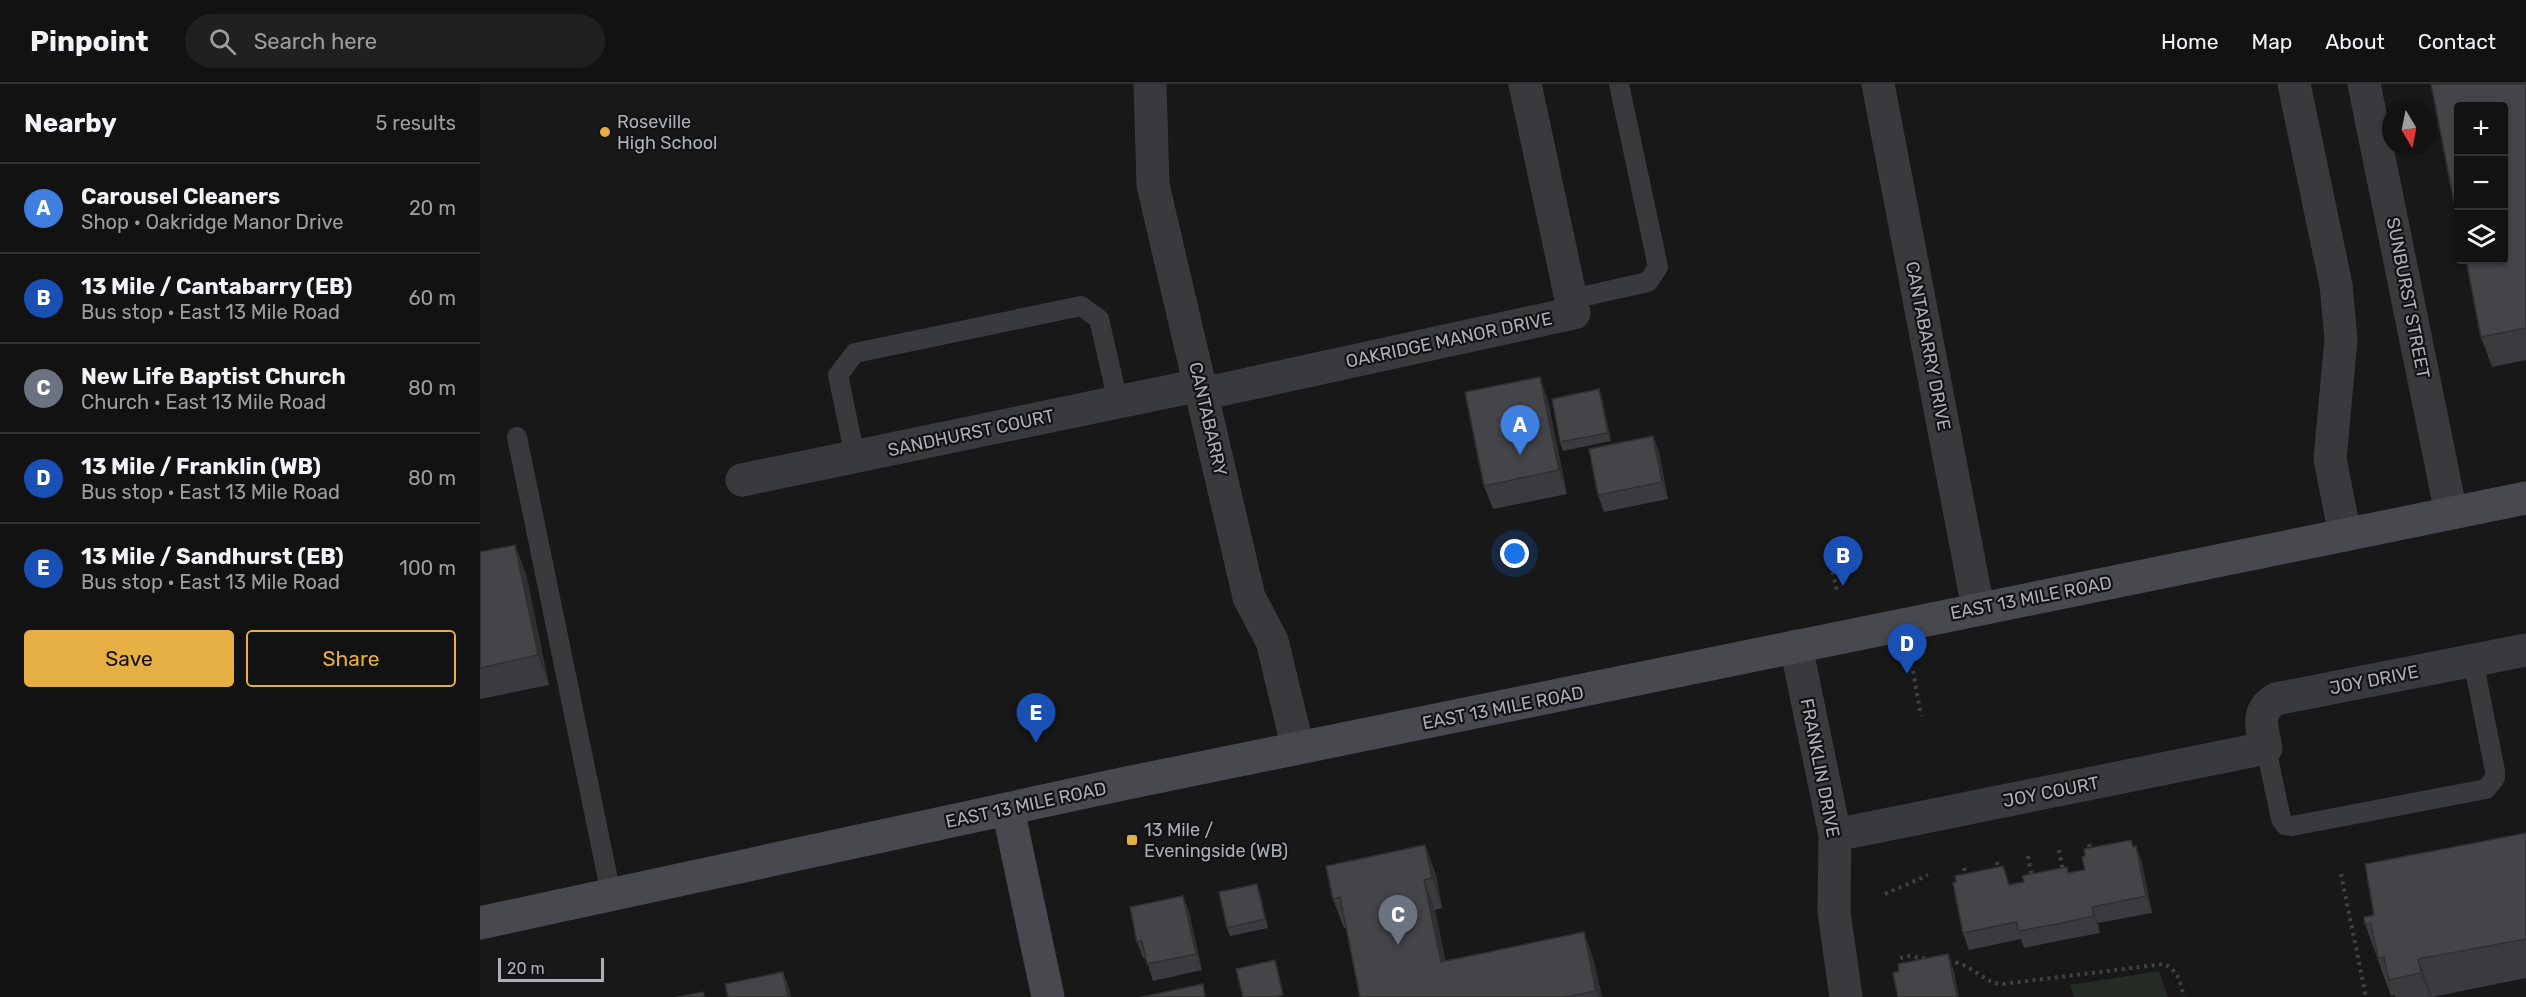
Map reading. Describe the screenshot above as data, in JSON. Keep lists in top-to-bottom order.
{
  "streets": {
    "main road": ["EAST 13 MILE ROAD"],
    "street": [
      "SUNBURST STREET",
      "OAKRIDGE MANOR DRIVE",
      "CANTABARRY DRIVE",
      "CANTABARRY",
      "SANDHURST COURT",
      "JOY DRIVE",
      "FRANKLIN DRIVE",
      "JOY COURT"
    ]
  },
  "crossings": [
    ["SUNBURST STREET", "EAST 13 MILE ROAD"],
    ["OAKRIDGE MANOR DRIVE", "CANTABARRY"],
    ["OAKRIDGE MANOR DRIVE", "SANDHURST COURT"],
    ["CANTABARRY DRIVE", "EAST 13 MILE ROAD"],
    ["CANTABARRY", "SANDHURST COURT"],
    ["CANTABARRY", "EAST 13 MILE ROAD"],
    ["EAST 13 MILE ROAD", "FRANKLIN DRIVE"],
    ["JOY DRIVE", "JOY COURT"],
    ["FRANKLIN DRIVE", "JOY COURT"]
  ],
  "places": {
    "other": ["Roseville High School"],
    "transit": ["13 Mile / Eveningside (WB)"]
  },
  "scale_bar": "20 m",
  "north": "bottom",
  "page": {
    "header": "Pinpoint",
    "search": "Search here",
    "nav": [
      "Home",
      "Map",
      "About",
      "Contact"
    ],
    "heading": ["Nearby", "5 results"],
    "map_buttons": ["+", "−"],
    "list": [
      {
        "mark": "A",
        "name": "Carousel Cleaners",
        "note": "Shop · Oakridge Manor Drive",
        "value": "20 m"
      },
      {
        "mark": "B",
        "name": "13 Mile / Cantabarry (EB)",
        "note": "Bus stop · East 13 Mile Road",
        "value": "60 m"
      },
      {
        "mark": "C",
        "name": "New Life Baptist Church",
        "note": "Church · East 13 Mile Road",
        "value": "80 m"
      },
      {
        "mark": "D",
        "name": "13 Mile / Franklin (WB)",
        "note": "Bus stop · East 13 Mile Road",
        "value": "80 m"
      },
      {
        "mark": "E",
        "name": "13 Mile / Sandhurst (EB)",
        "note": "Bus stop · East 13 Mile Road",
        "value": "100 m"
      }
    ],
    "pins": [
      "A",
      "B",
      "D",
      "E",
      "C"
    ],
    "buttons": ["Save", "Share"],
    "scale": "20 m"
  }
}
